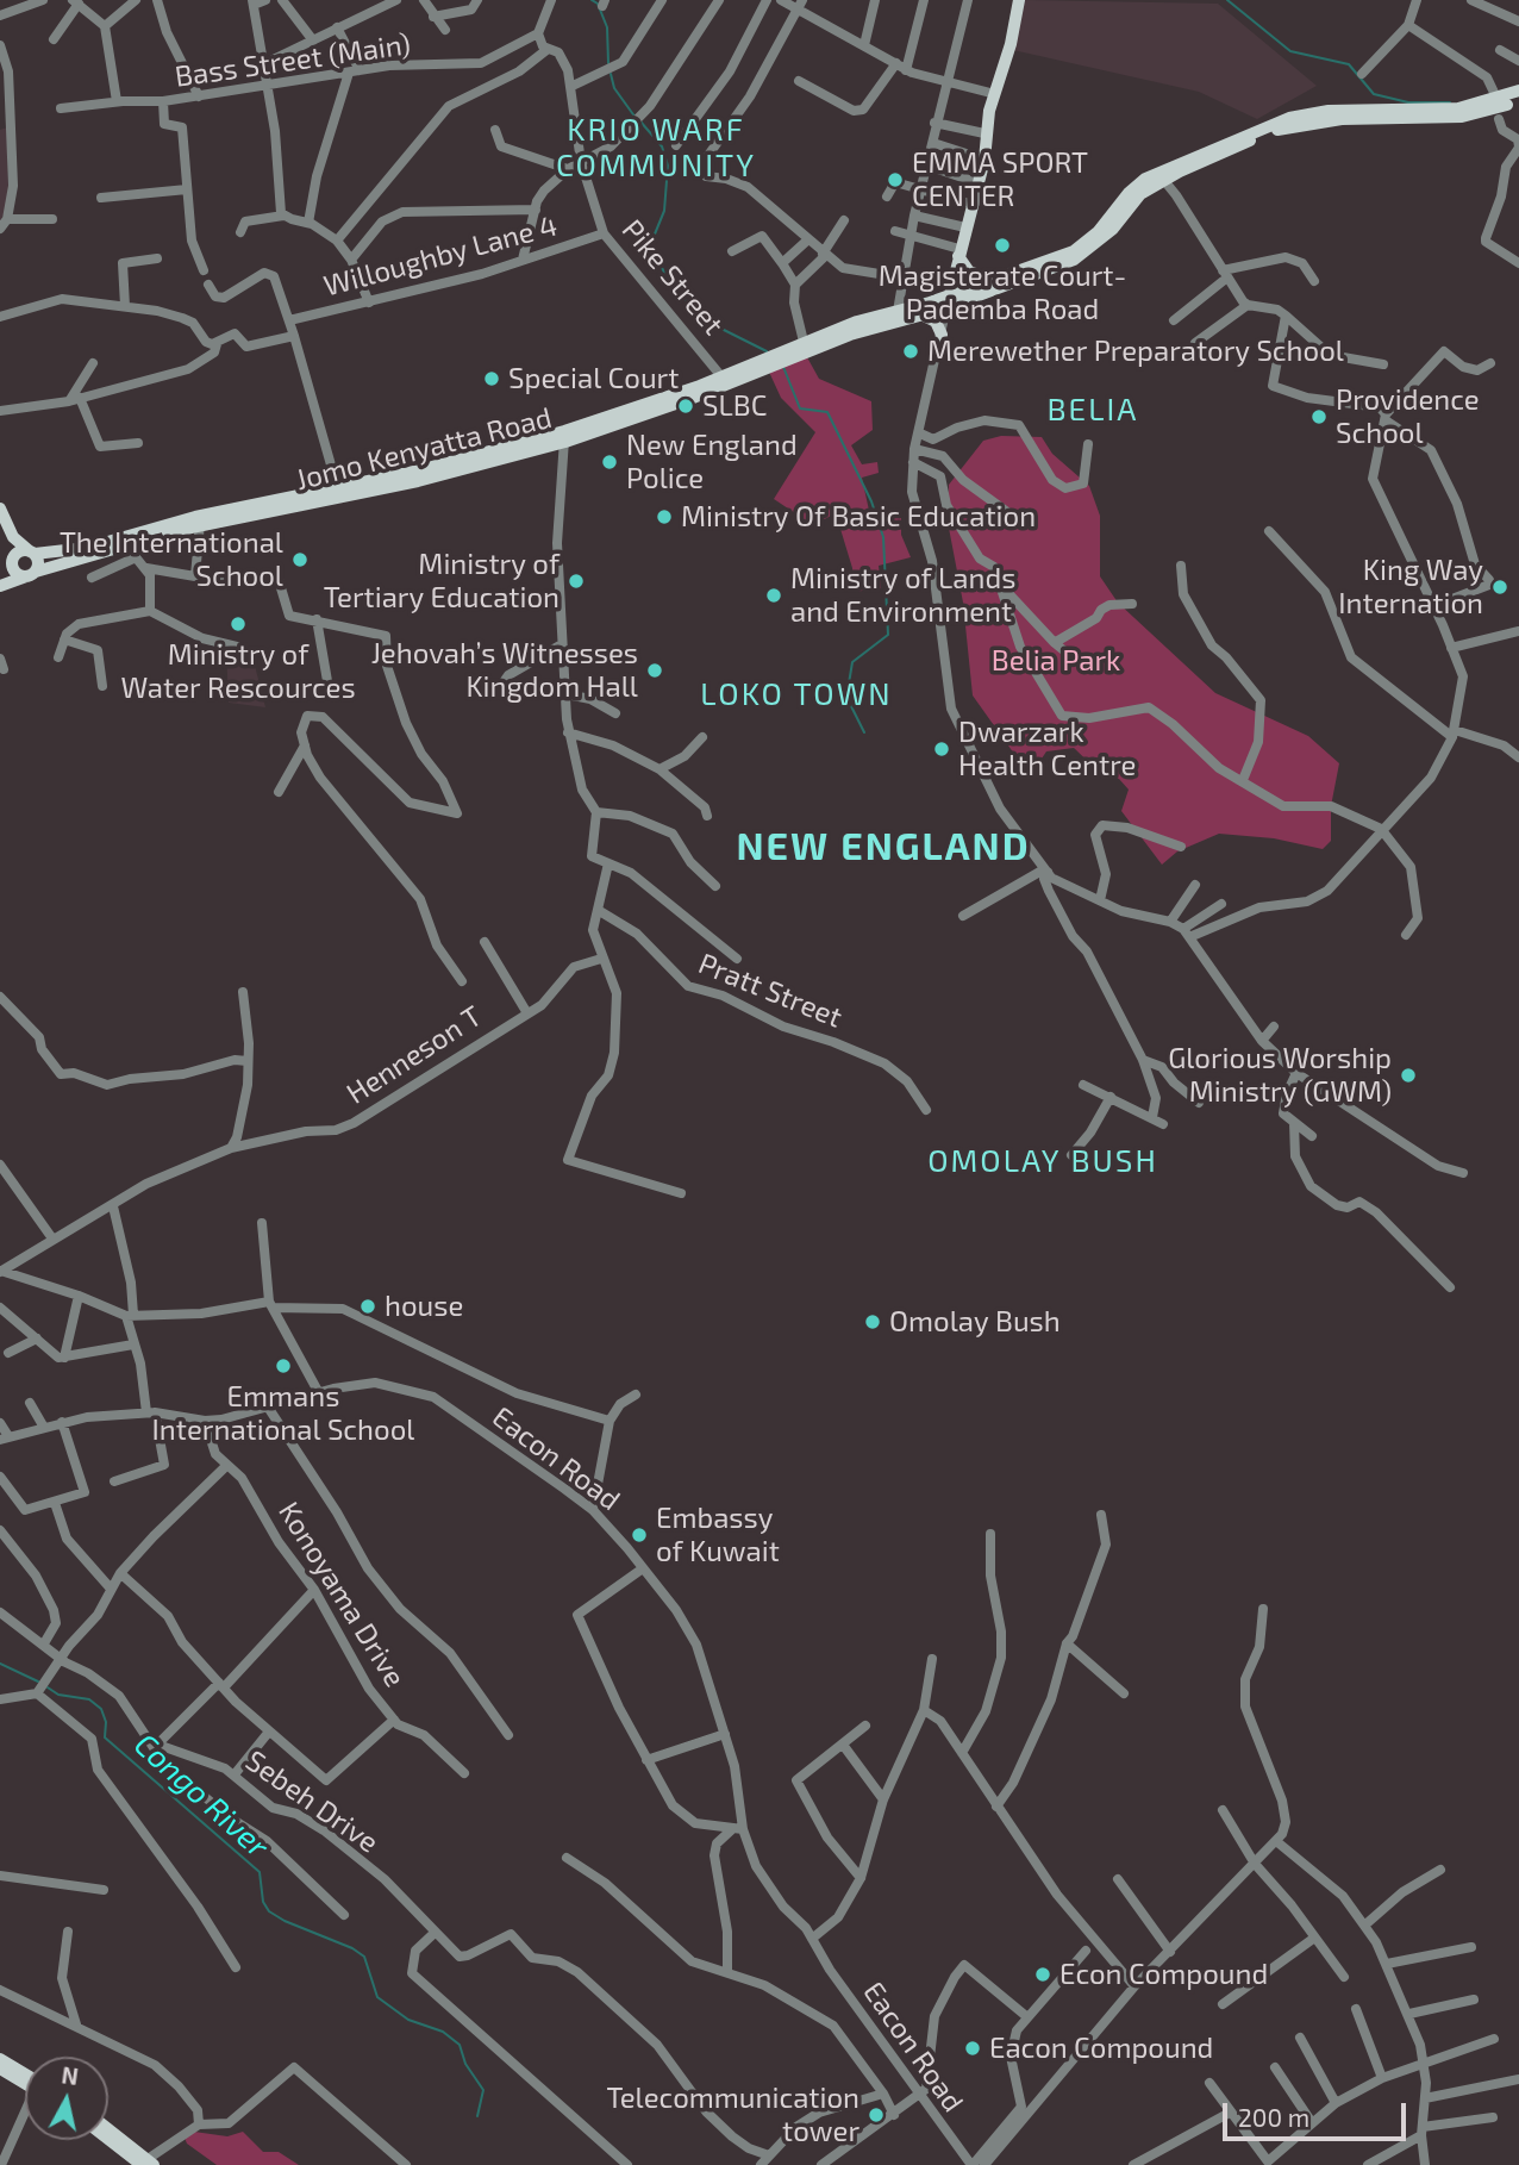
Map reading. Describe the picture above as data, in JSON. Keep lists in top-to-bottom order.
{
  "streets": {
    "main road": ["Jomo Kenyatta Road"],
    "street": [
      "Bass Street (Main)",
      "Willoughby Lane 4",
      "Pike Street",
      "Pratt Street",
      "Henneson T",
      "Eacon Road",
      "Konoyama Drive",
      "Sebeh Drive"
    ]
  },
  "crossings": [
    ["Willoughby Lane 4", "Pike Street"],
    ["Pike Street", "Jomo Kenyatta Road"],
    ["Eacon Road", "Konoyama Drive"]
  ],
  "districts": [
    "KRIO WARF COMMUNITY",
    "BELIA",
    "LOKO TOWN",
    "NEW ENGLAND",
    "OMOLAY BUSH"
  ],
  "water": ["Congo River"],
  "parks": ["Belia Park"],
  "places": [
    "EMMA SPORT CENTER",
    "Magisterate Court- Pademba Road",
    "Merewether Preparatory School",
    "Special Court",
    "SLBC",
    "Providence School",
    "New England Police",
    "Ministry Of Basic Education",
    "The International School",
    "Ministry of Tertiary Education",
    "King Way Internation",
    "Ministry of Lands and Environment",
    "Ministry of Water Rescources",
    "Jehovah’s Witnesses Kingdom Hall",
    "Dwarzark Health Centre",
    "Glorious Worship Ministry (GWM)",
    "house",
    "Omolay Bush",
    "Emmans International School",
    "Embassy of Kuwait",
    "Econ Compound",
    "Eacon Compound",
    "Telecommunication tower"
  ],
  "scale_bar": "200 m",
  "north": "top"
}
